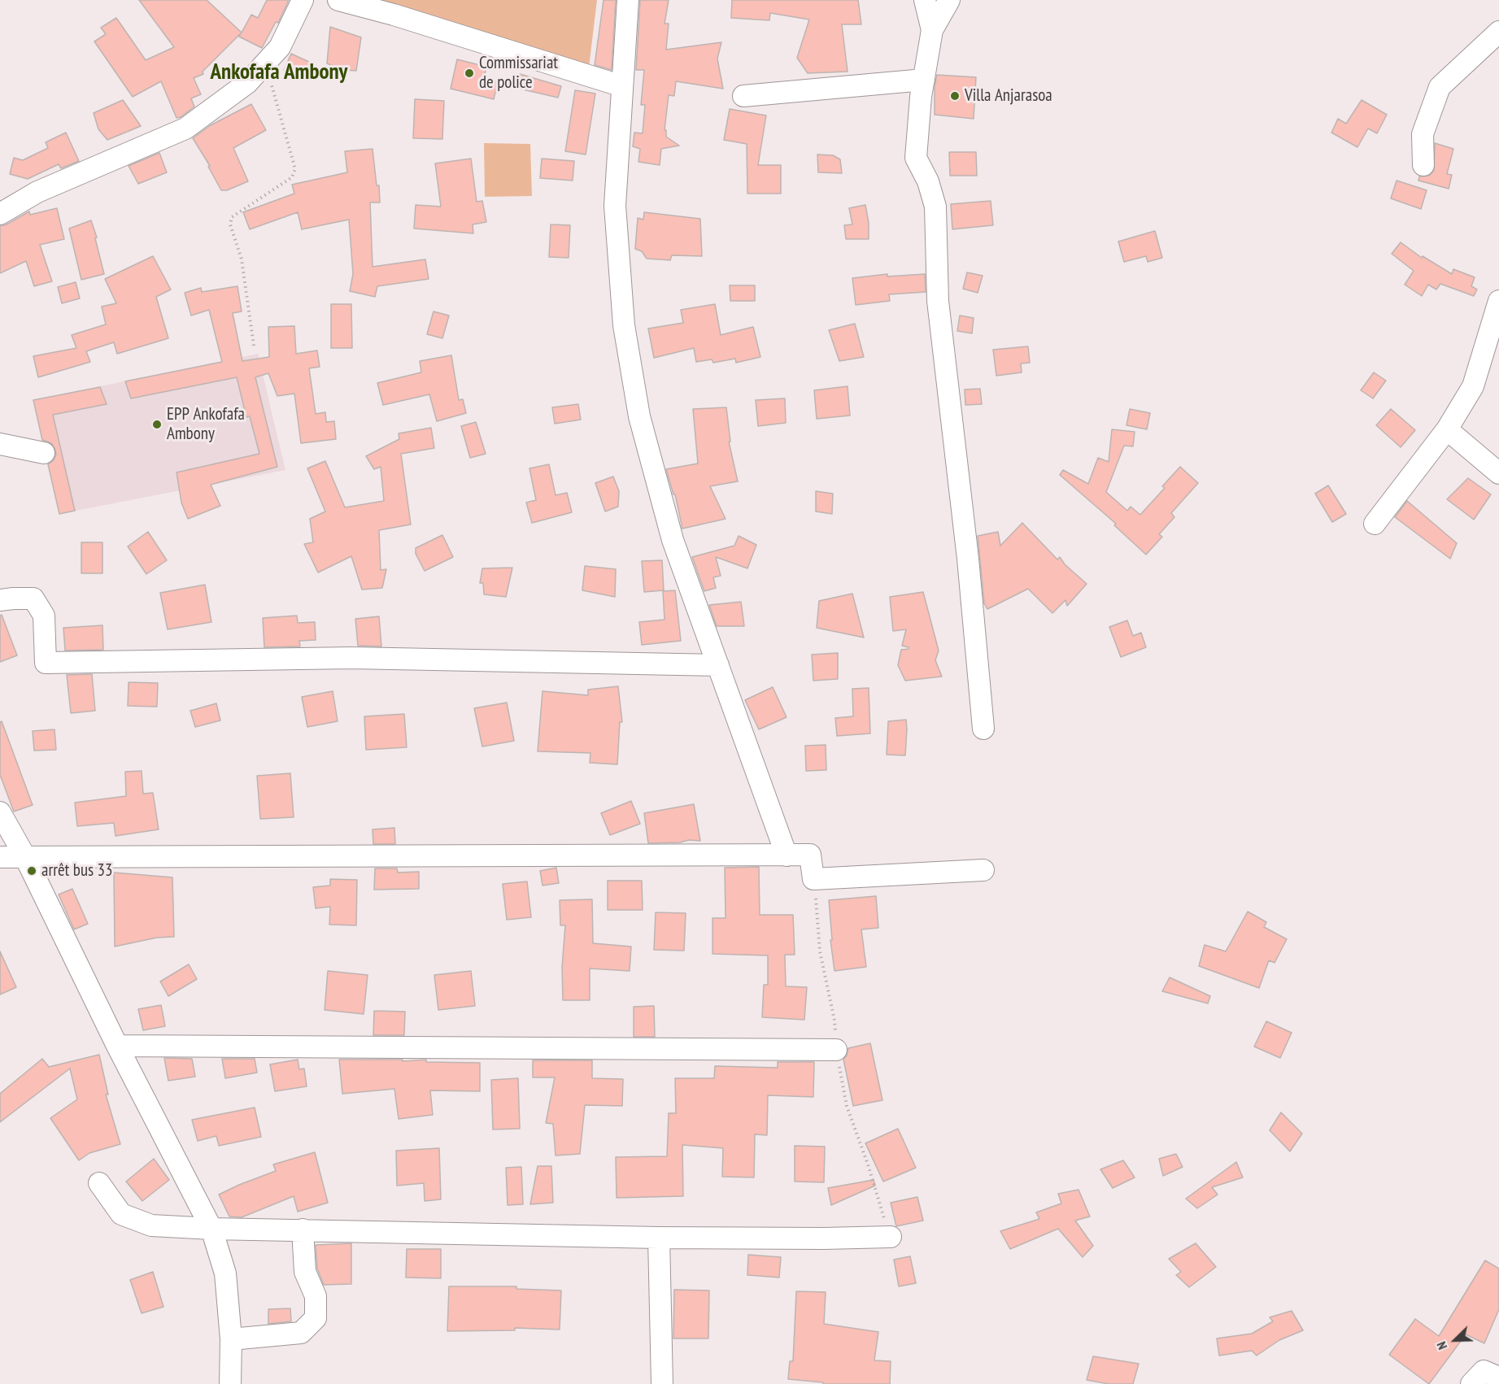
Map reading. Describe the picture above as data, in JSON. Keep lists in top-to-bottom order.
{
  "districts": ["Ankofafa Ambony"],
  "places": [
    "Commissariat de police",
    "Villa Anjarasoa",
    "EPP Ankofafa Ambony",
    "arrêt bus 33"
  ],
  "north": "bottom left"
}
